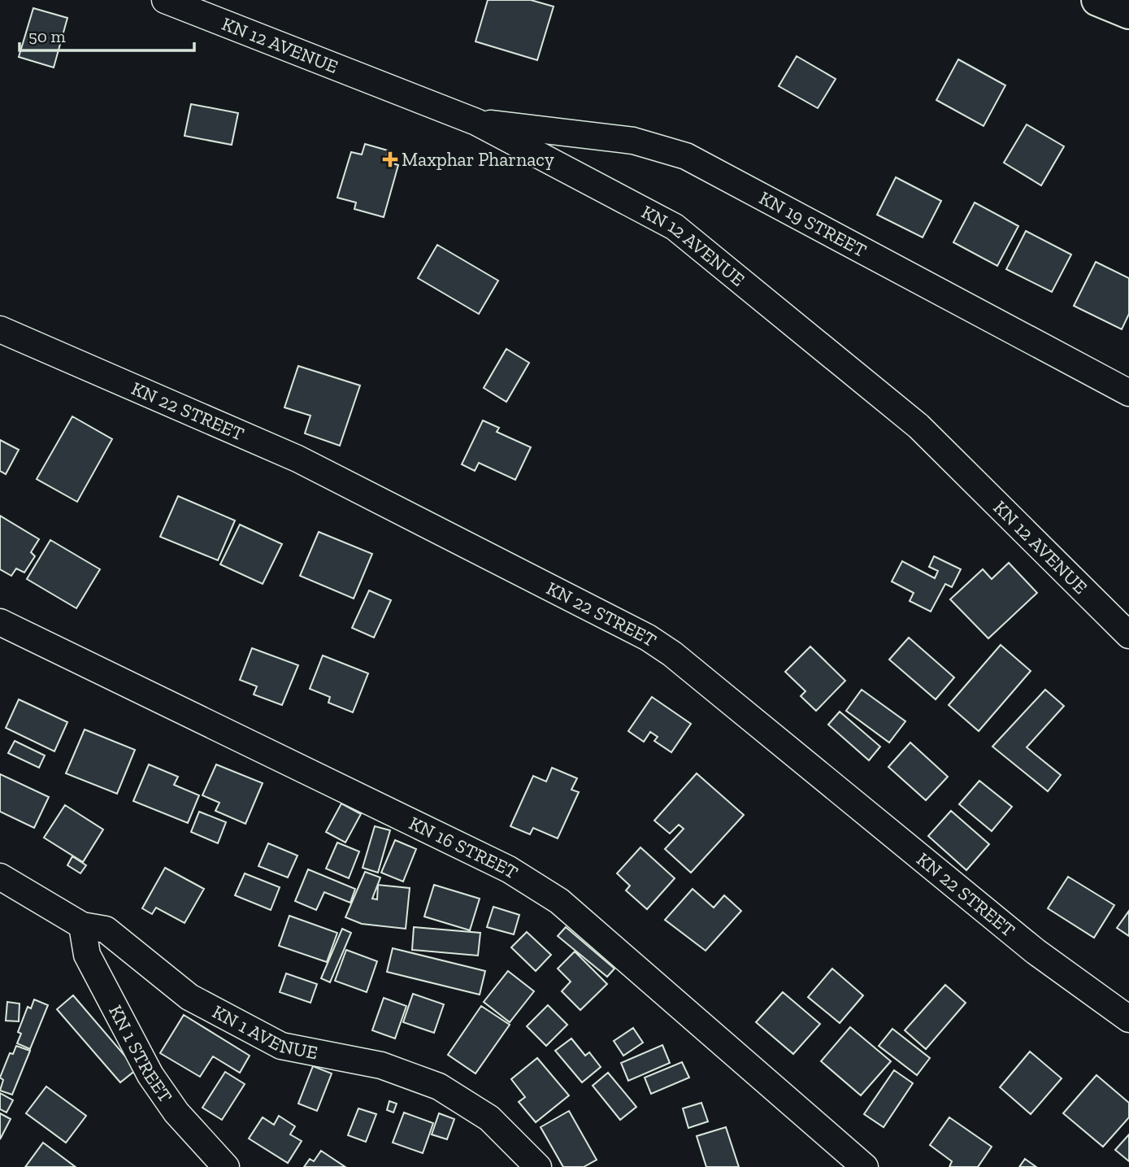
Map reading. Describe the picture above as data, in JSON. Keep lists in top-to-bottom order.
{
  "streets": {
    "street": [
      "KN 12 AVENUE",
      "KN 19 STREET",
      "KN 22 STREET",
      "KN 16 STREET",
      "KN 1 AVENUE",
      "KN 1 STREET"
    ]
  },
  "crossings": [
    ["KN 12 AVENUE", "KN 19 STREET"],
    ["KN 1 AVENUE", "KN 1 STREET"]
  ],
  "places": {
    "health": ["Maxphar Pharnacy"]
  },
  "scale_bar": "50 m"
}
